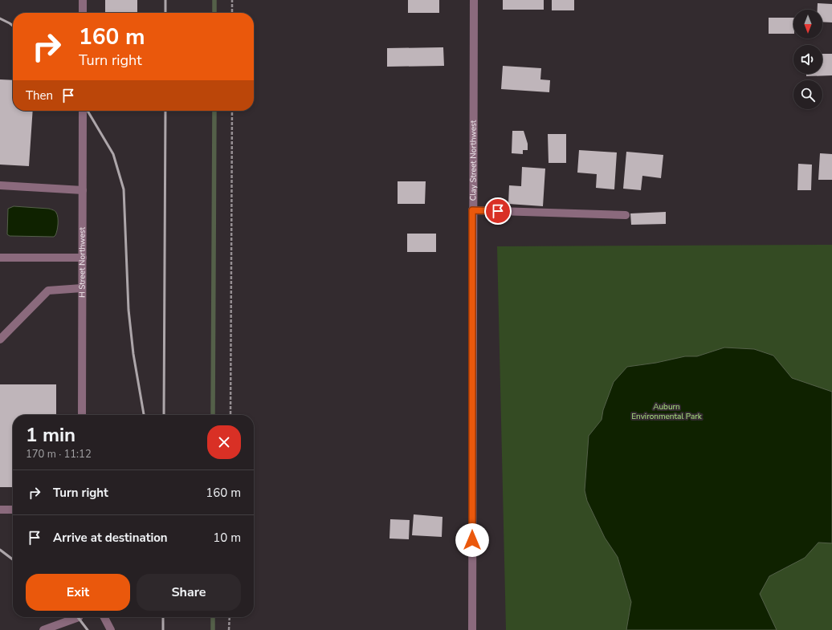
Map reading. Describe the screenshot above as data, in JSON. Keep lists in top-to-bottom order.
{
  "streets": {
    "street": ["Clay Street Northwest", "H Street Northwest"]
  },
  "parks": ["Auburn Environmental Park"],
  "north": "bottom",
  "page": {
    "turn": ["160 m", "Turn right"],
    "then": "Then",
    "heading": ["1 min", "170 m · 11:12"],
    "list": [
      {
        "name": "Turn right",
        "value": "160 m"
      },
      {
        "name": "Arrive at destination",
        "value": "10 m"
      }
    ],
    "buttons": ["Exit", "Share"]
  }
}
